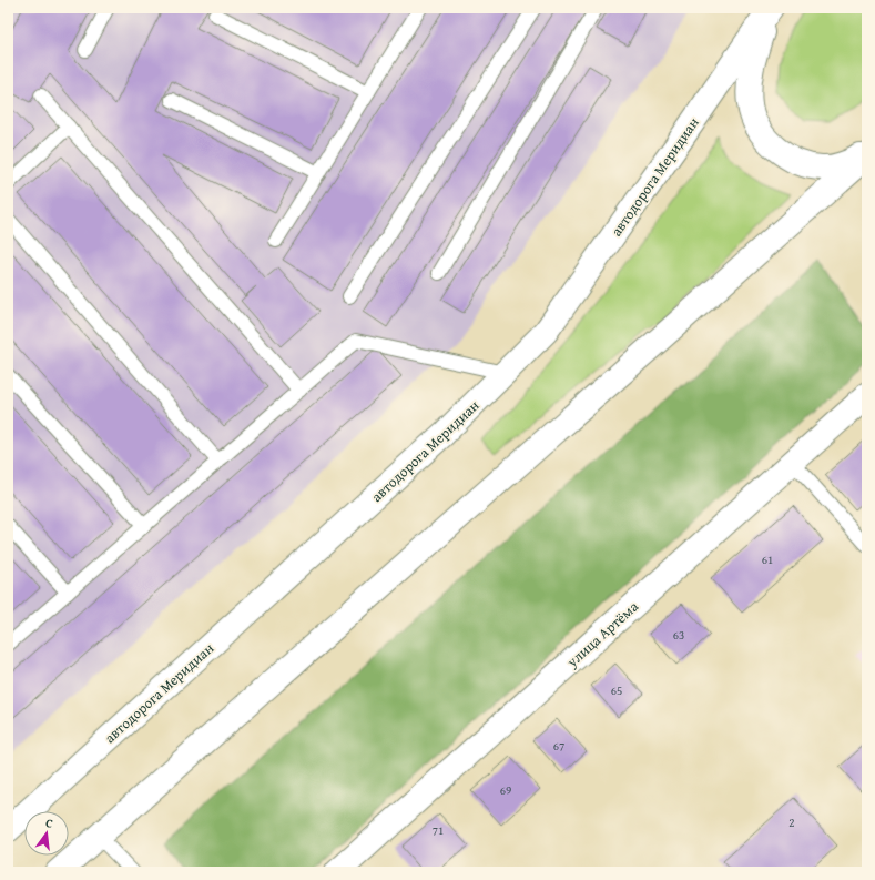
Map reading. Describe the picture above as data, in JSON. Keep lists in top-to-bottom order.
{
  "streets": {
    "main road": ["автодорога Меридиан", "улица Артёма"]
  },
  "house_numbers": [
    "61",
    "63",
    "65",
    "67",
    "69",
    "2",
    "71"
  ],
  "north": "top"
}
